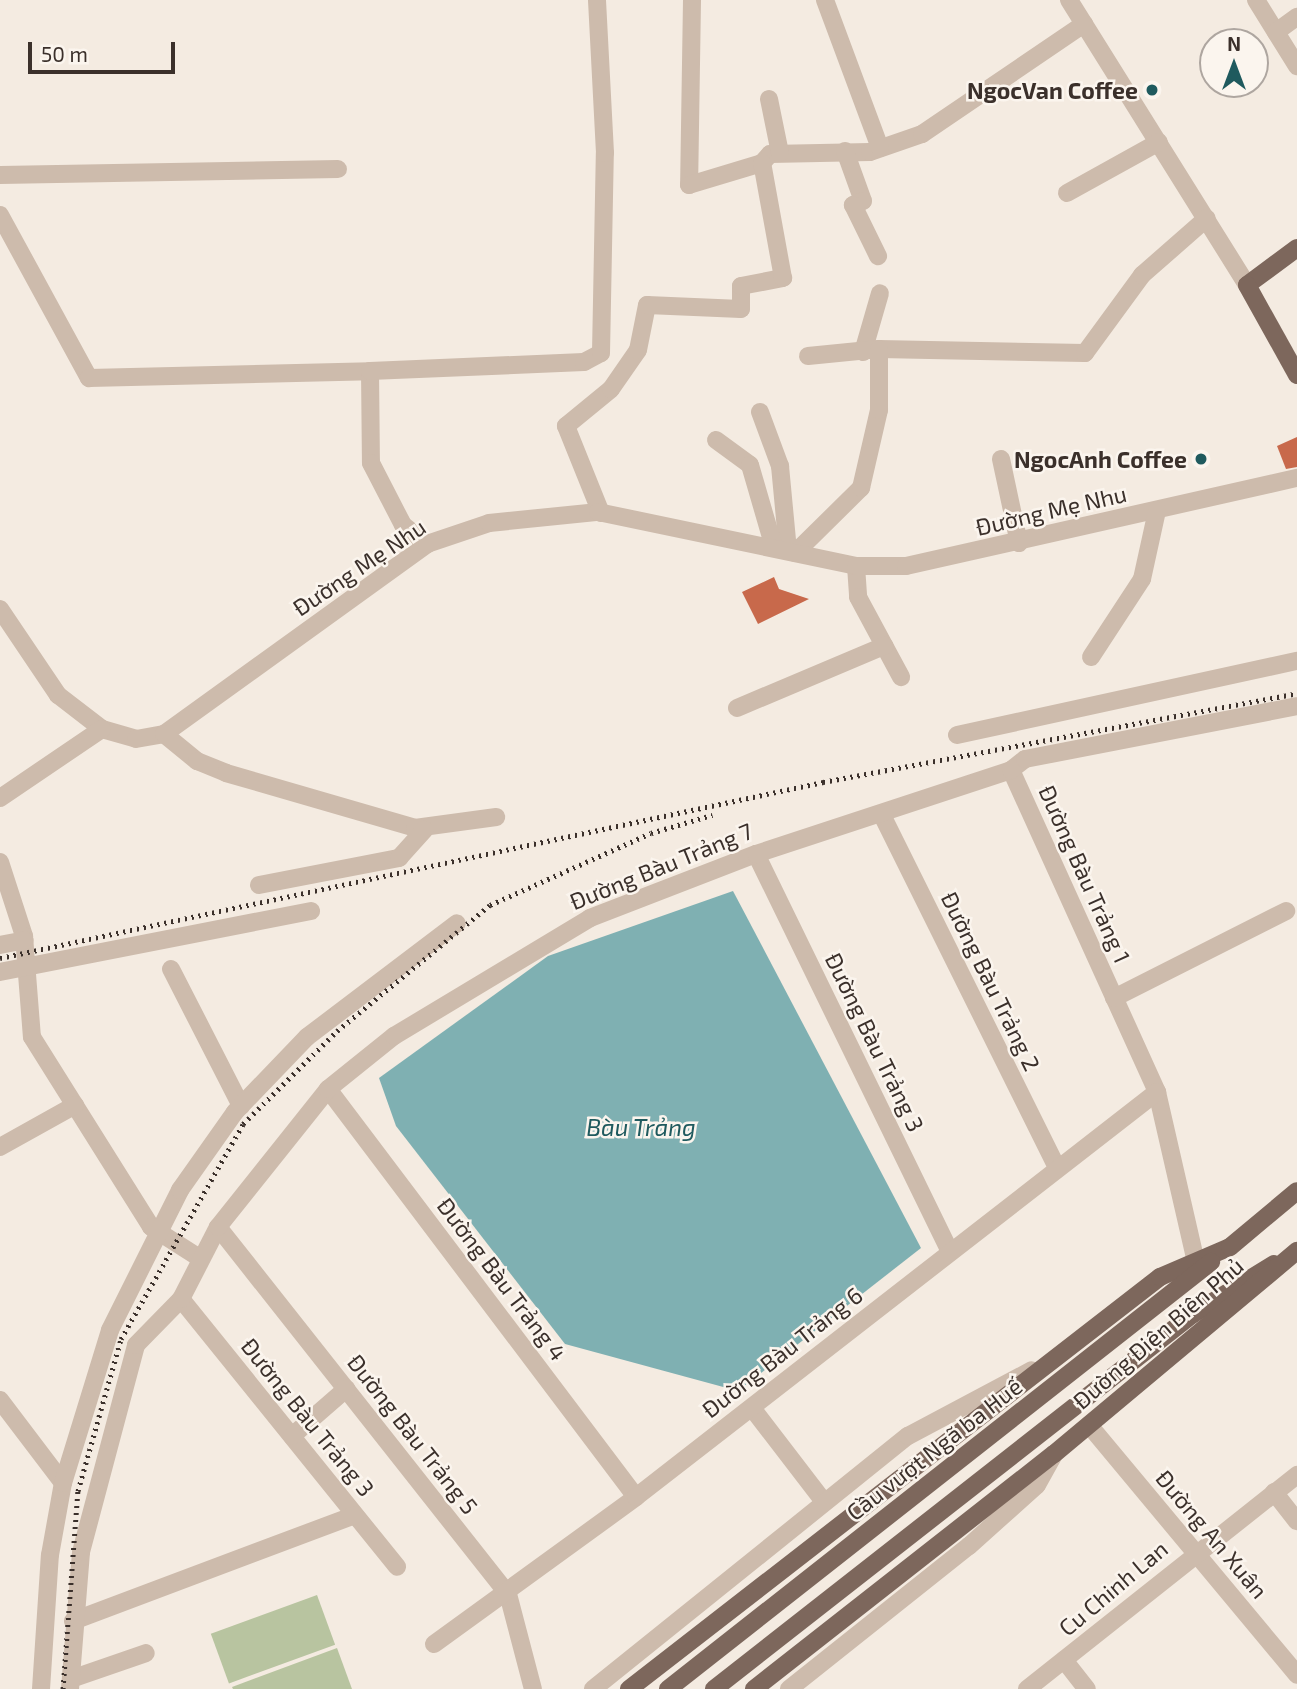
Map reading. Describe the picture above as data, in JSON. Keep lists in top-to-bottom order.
{
  "streets": {
    "main road": ["Đường Điện Biên Phủ", "Cầu vượt Ngã ba Huế"],
    "street": [
      "Đường Mẹ Nhu",
      "Đường Bàu Trảng 7",
      "Đường Bàu Trảng 1",
      "Đường Bàu Trảng 2",
      "Đường Bàu Trảng 3",
      "Đường Bàu Trảng 4",
      "Đường Bàu Trảng 6",
      "Đường Bàu Trảng 5",
      "Đường An Xuân",
      "Cu Chinh Lan"
    ]
  },
  "crossings": [
    ["Đường Bàu Trảng 7", "Đường Bàu Trảng 1"],
    ["Đường Bàu Trảng 7", "Đường Bàu Trảng 2"],
    ["Đường Bàu Trảng 7", "Đường Bàu Trảng 3"],
    ["Đường Bàu Trảng 7", "Đường Bàu Trảng 4"],
    ["Đường Bàu Trảng 7", "Đường Bàu Trảng 5"],
    ["Đường Bàu Trảng 1", "Đường Điện Biên Phủ"],
    ["Đường Bàu Trảng 1", "Đường Bàu Trảng 6"],
    ["Đường Bàu Trảng 2", "Đường Bàu Trảng 6"],
    ["Đường Bàu Trảng 3", "Đường Bàu Trảng 6"],
    ["Đường Bàu Trảng 4", "Đường Bàu Trảng 6"],
    ["Đường Điện Biên Phủ", "Cầu vượt Ngã ba Huế"],
    ["Đường Điện Biên Phủ", "Đường An Xuân"],
    ["Đường Bàu Trảng 6", "Đường Bàu Trảng 5"],
    ["Đường An Xuân", "Cu Chinh Lan"]
  ],
  "water": ["Bàu Trảng"],
  "places": ["NgocVan Coffee", "NgocAnh Coffee"],
  "scale_bar": "50 m",
  "north": "top"
}
